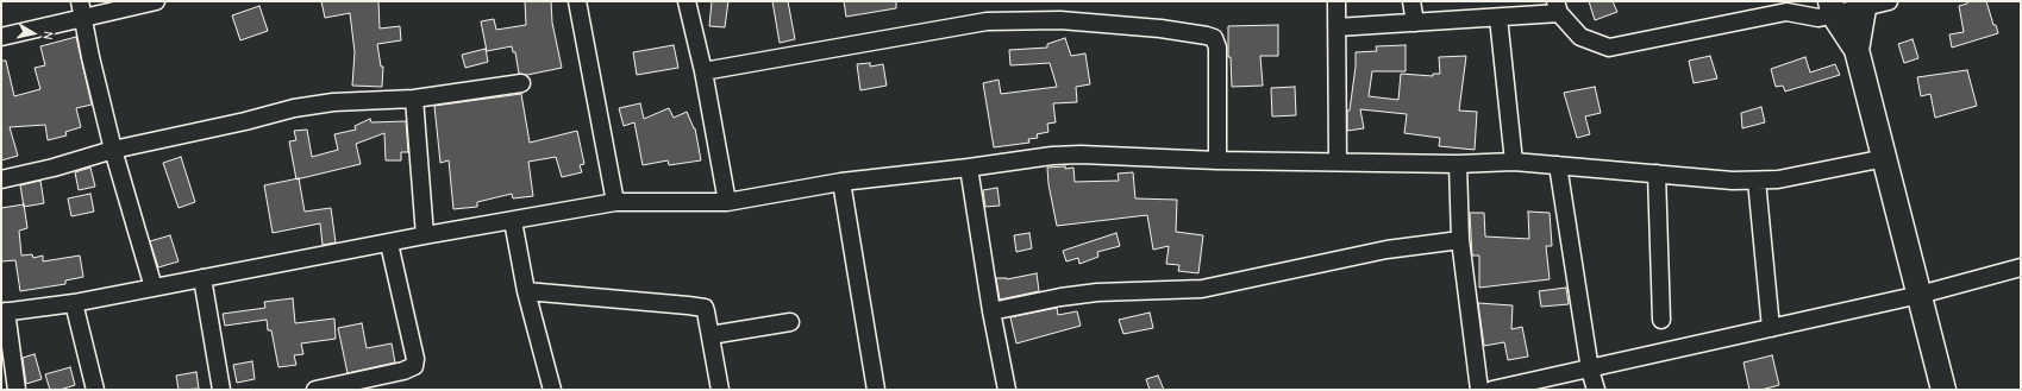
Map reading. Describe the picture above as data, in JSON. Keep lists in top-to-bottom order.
{
  "north": "right"
}
